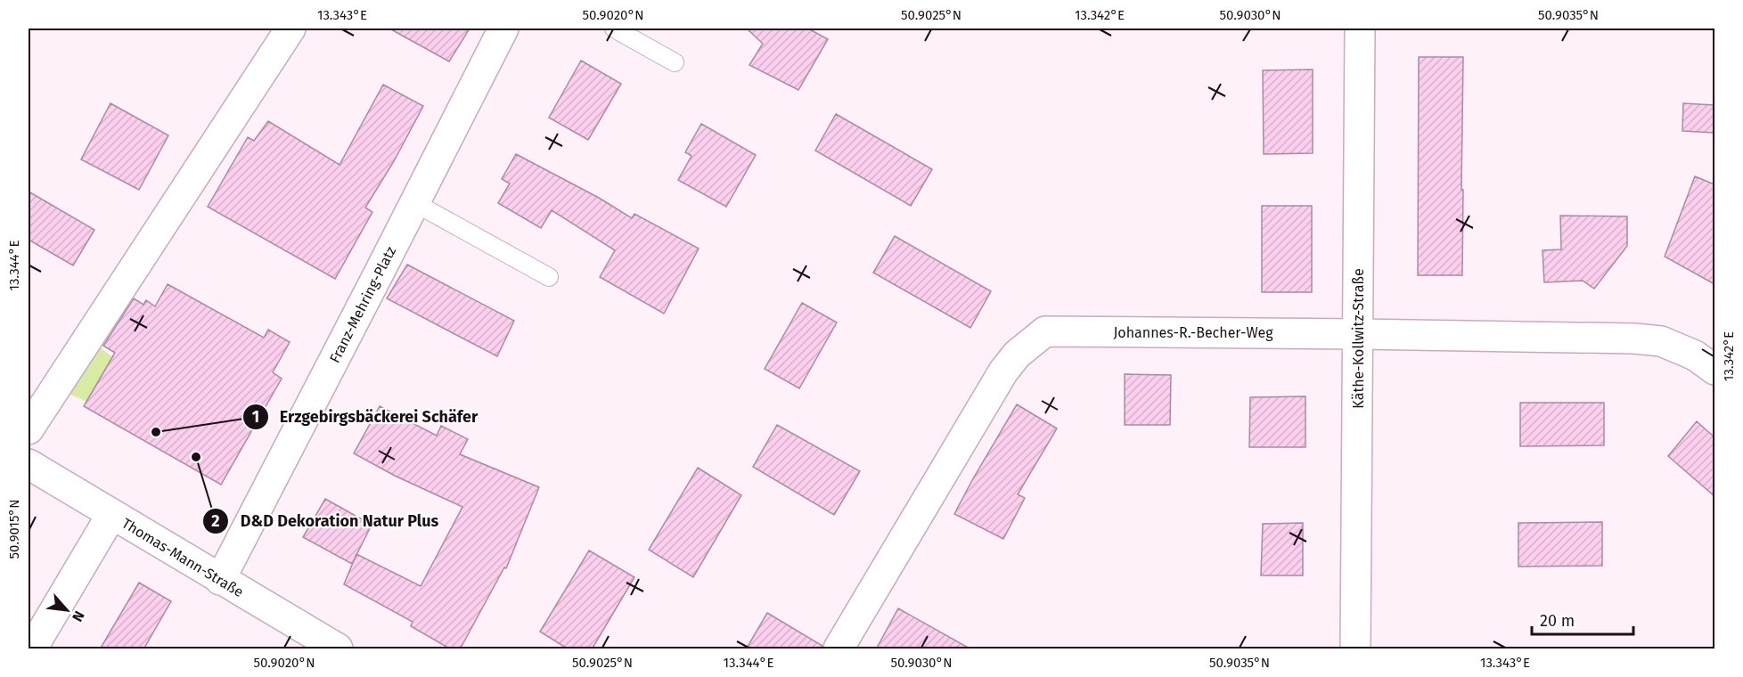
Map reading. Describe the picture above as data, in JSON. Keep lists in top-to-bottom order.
{
  "streets": {
    "street": [
      "Franz-Mehring-Platz",
      "Johannes-R.-Becher-Weg",
      "Käthe-Kollwitz-Straße",
      "Thomas-Mann-Straße"
    ]
  },
  "crossings": [
    ["Franz-Mehring-Platz", "Thomas-Mann-Straße"],
    ["Johannes-R.-Becher-Weg", "Käthe-Kollwitz-Straße"]
  ],
  "places": ["Erzgebirgsbäckerei Schäfer", "D&D Dekoration Natur Plus"],
  "scale_bar": "20 m",
  "north": "bottom right",
  "coordinates": [
    "13.343°E",
    "50.9020°N",
    "50.9025°N",
    "13.342°E",
    "50.9030°N",
    "50.9035°N",
    "13.344°E",
    "50.9015°N"
  ]
}
